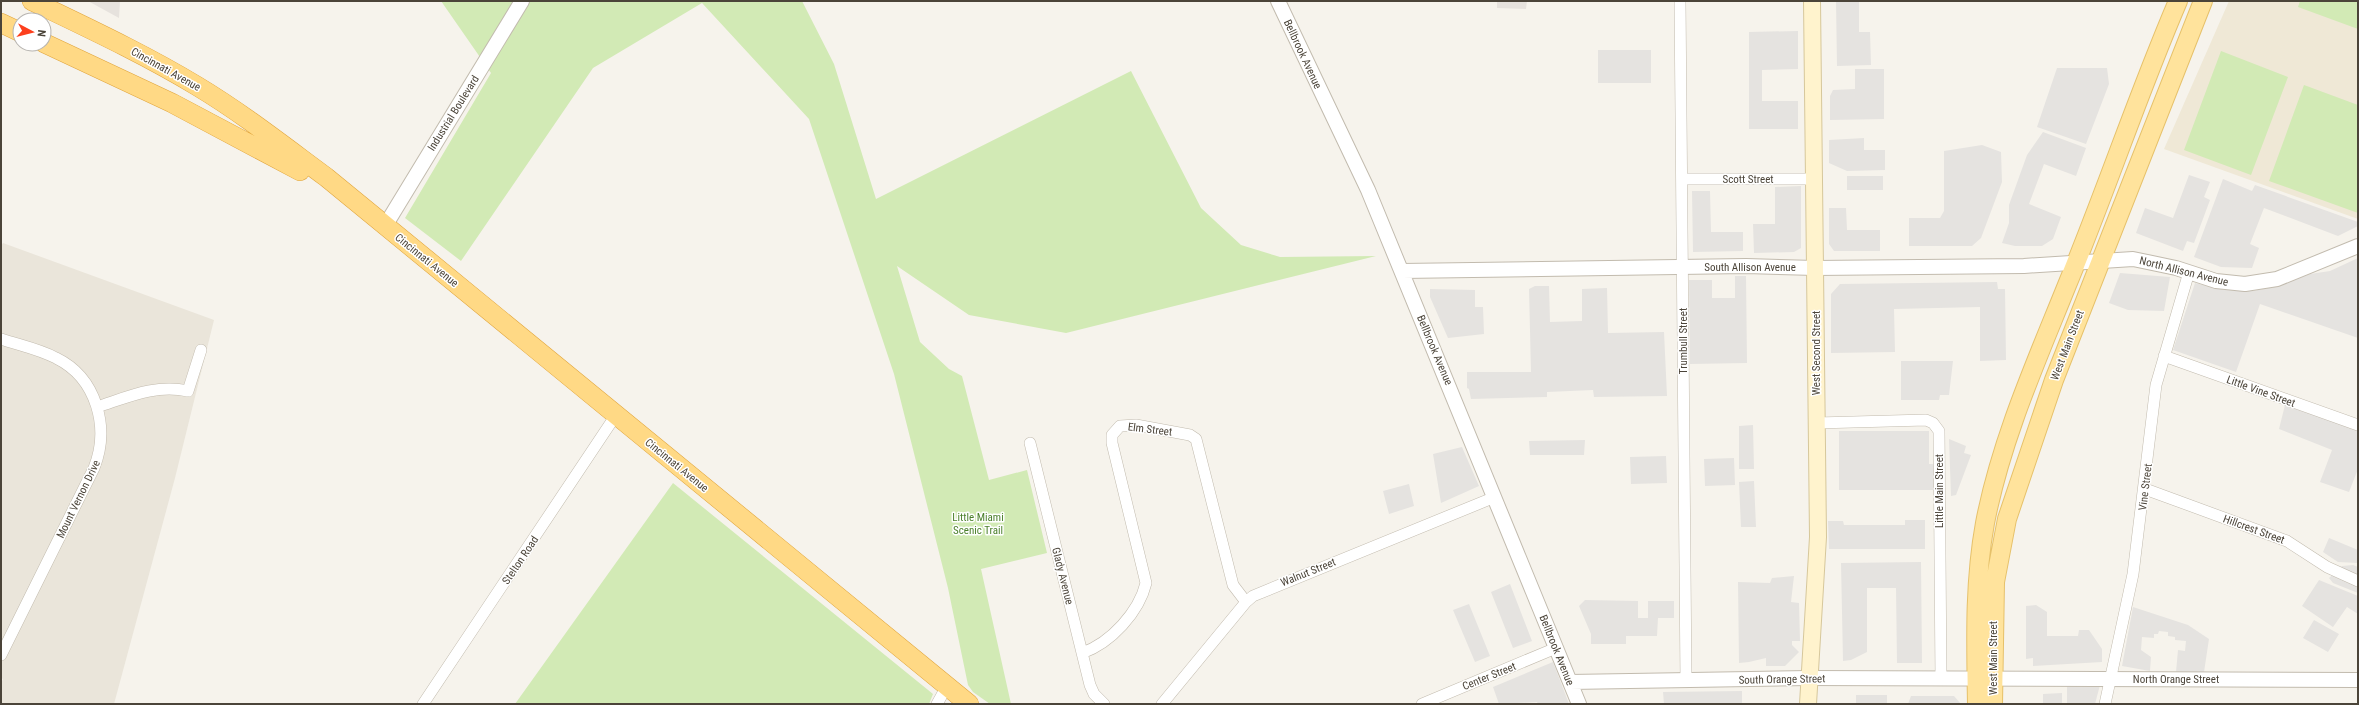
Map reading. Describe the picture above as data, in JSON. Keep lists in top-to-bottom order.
{
  "streets": {
    "highway": ["Cincinnati Avenue"],
    "main road": ["West Main Street", "West Second Street"],
    "street": [
      "Bellbrook Avenue",
      "Industrial Boulevard",
      "Scott Street",
      "South Allison Avenue",
      "North Allison Avenue",
      "Trumbull Street",
      "Little Vine Street",
      "Elm Street",
      "Vine Street",
      "Little Main Street",
      "Mount Vernon Drive",
      "Hillcrest Street",
      "Stelton Road",
      "Walnut Street",
      "Glady Avenue",
      "Center Street",
      "South Orange Street",
      "North Orange Street"
    ]
  },
  "crossings": [
    ["Bellbrook Avenue", "South Allison Avenue"],
    ["Bellbrook Avenue", "Walnut Street"],
    ["Bellbrook Avenue", "Center Street"],
    ["Bellbrook Avenue", "South Orange Street"],
    ["Cincinnati Avenue", "Industrial Boulevard"],
    ["Cincinnati Avenue", "Stelton Road"],
    ["Scott Street", "Trumbull Street"],
    ["Scott Street", "West Second Street"],
    ["South Allison Avenue", "North Allison Avenue"],
    ["South Allison Avenue", "Trumbull Street"],
    ["South Allison Avenue", "West Main Street"],
    ["South Allison Avenue", "West Second Street"],
    ["North Allison Avenue", "West Main Street"],
    ["North Allison Avenue", "Vine Street"],
    ["Trumbull Street", "South Orange Street"],
    ["West Main Street", "South Orange Street"],
    ["West Main Street", "North Orange Street"],
    ["West Second Street", "Little Main Street"],
    ["West Second Street", "South Orange Street"],
    ["Little Vine Street", "Vine Street"],
    ["Elm Street", "Walnut Street"],
    ["Elm Street", "Glady Avenue"],
    ["Vine Street", "Hillcrest Street"],
    ["Vine Street", "North Orange Street"],
    ["Little Main Street", "South Orange Street"],
    ["South Orange Street", "North Orange Street"]
  ],
  "parks": ["Little Miami Scenic Trail"],
  "north": "right"
}
